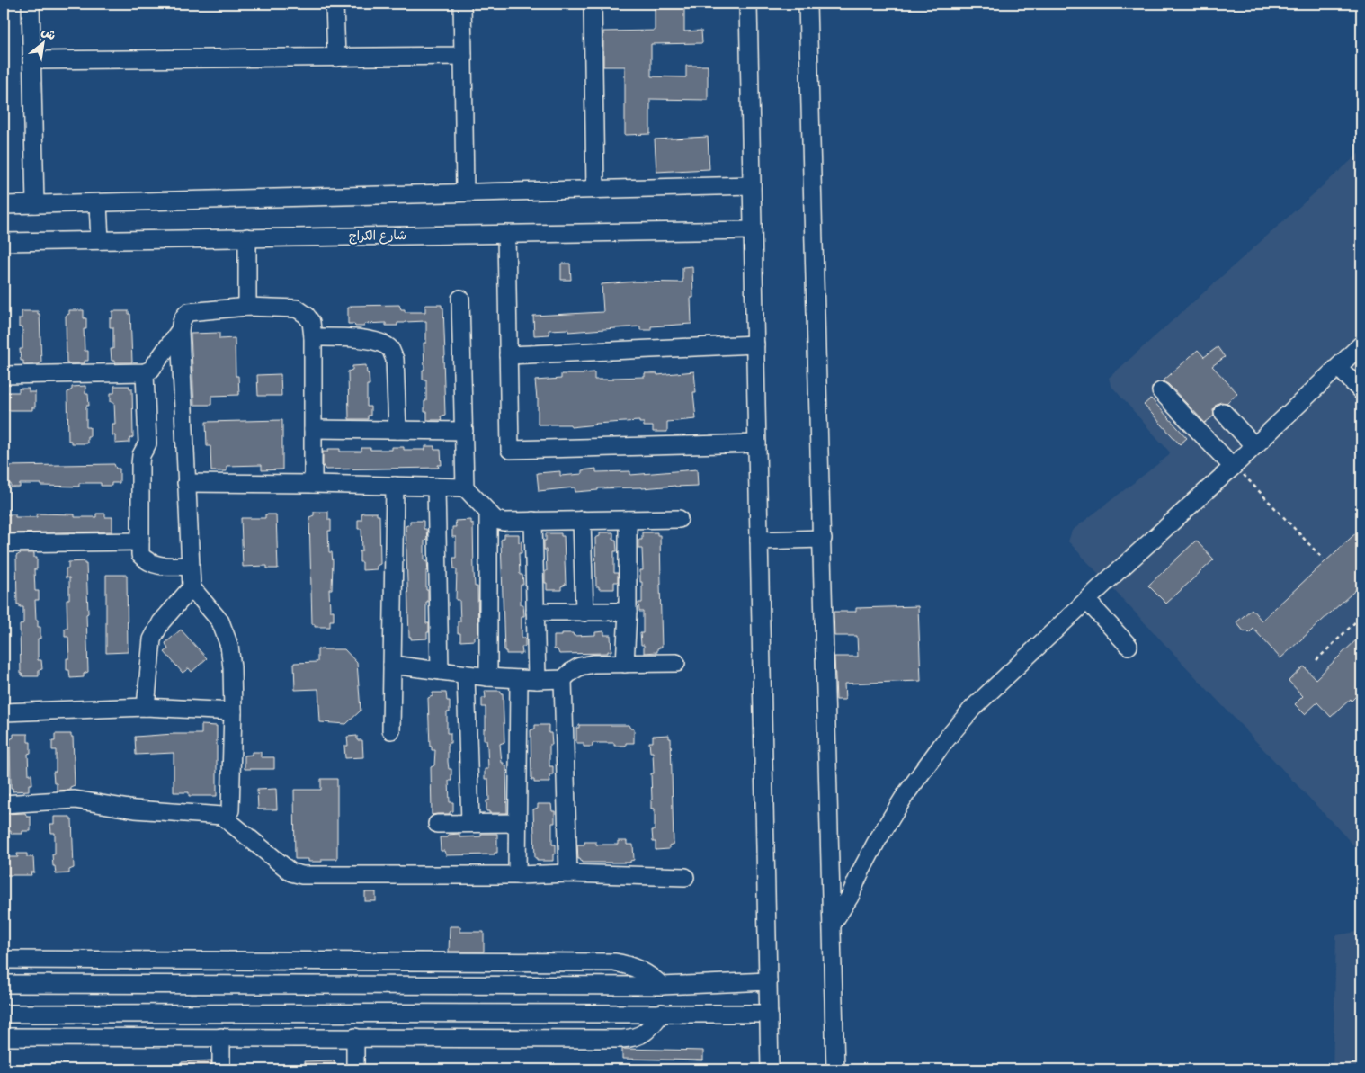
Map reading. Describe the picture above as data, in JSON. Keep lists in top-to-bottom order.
{
  "streets": {
    "street": ["شارع الكراج"]
  },
  "north": "top right"
}
